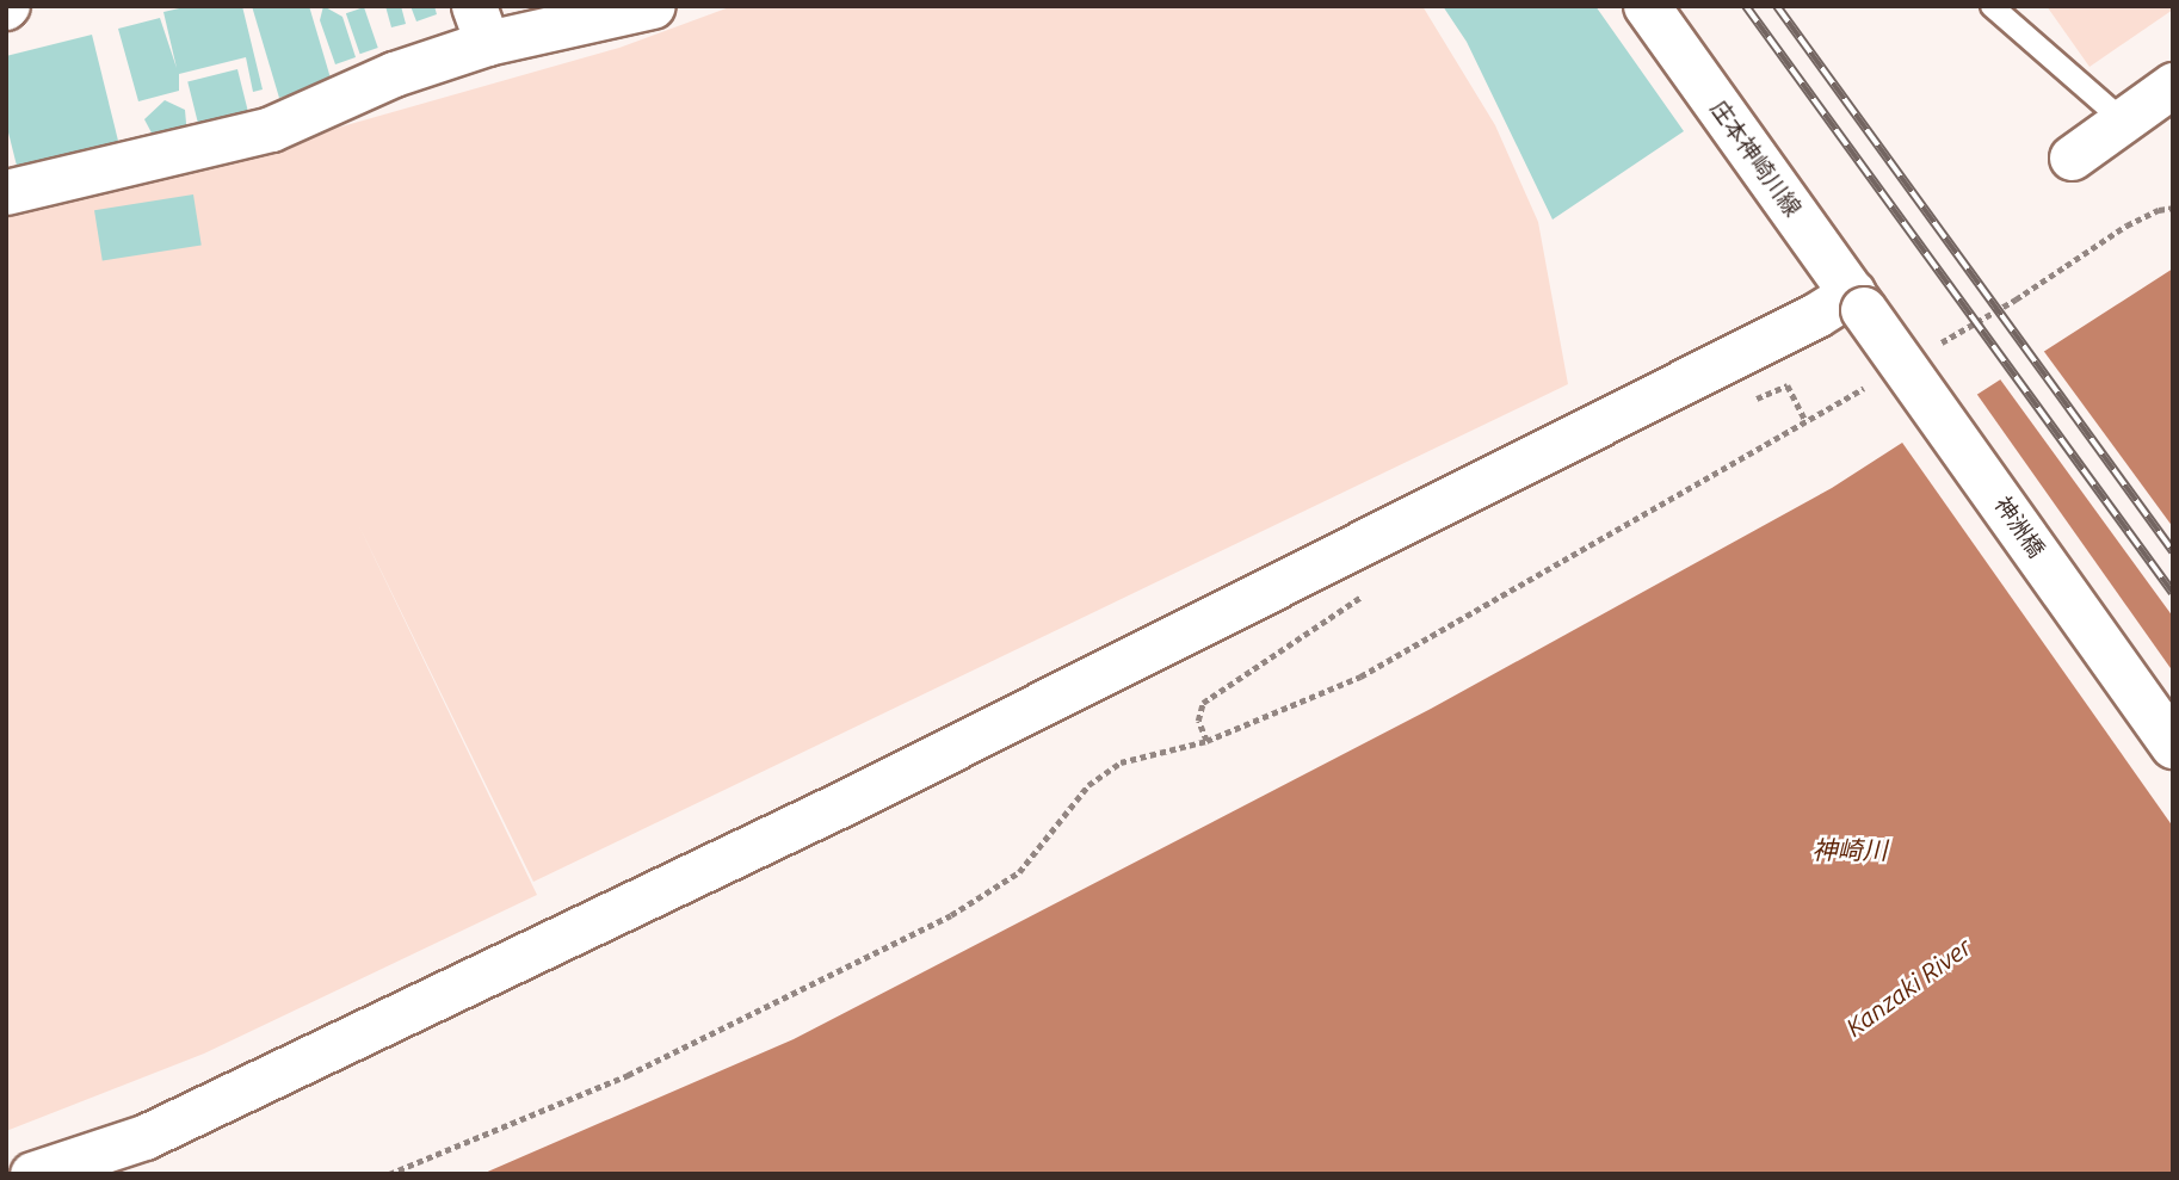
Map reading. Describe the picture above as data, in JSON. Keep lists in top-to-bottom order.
{
  "streets": {
    "street": ["庄本神崎川線", "神洲橋"]
  },
  "crossings": [
    ["庄本神崎川線", "神洲橋"]
  ],
  "water": ["神崎川", "Kanzaki River"]
}
